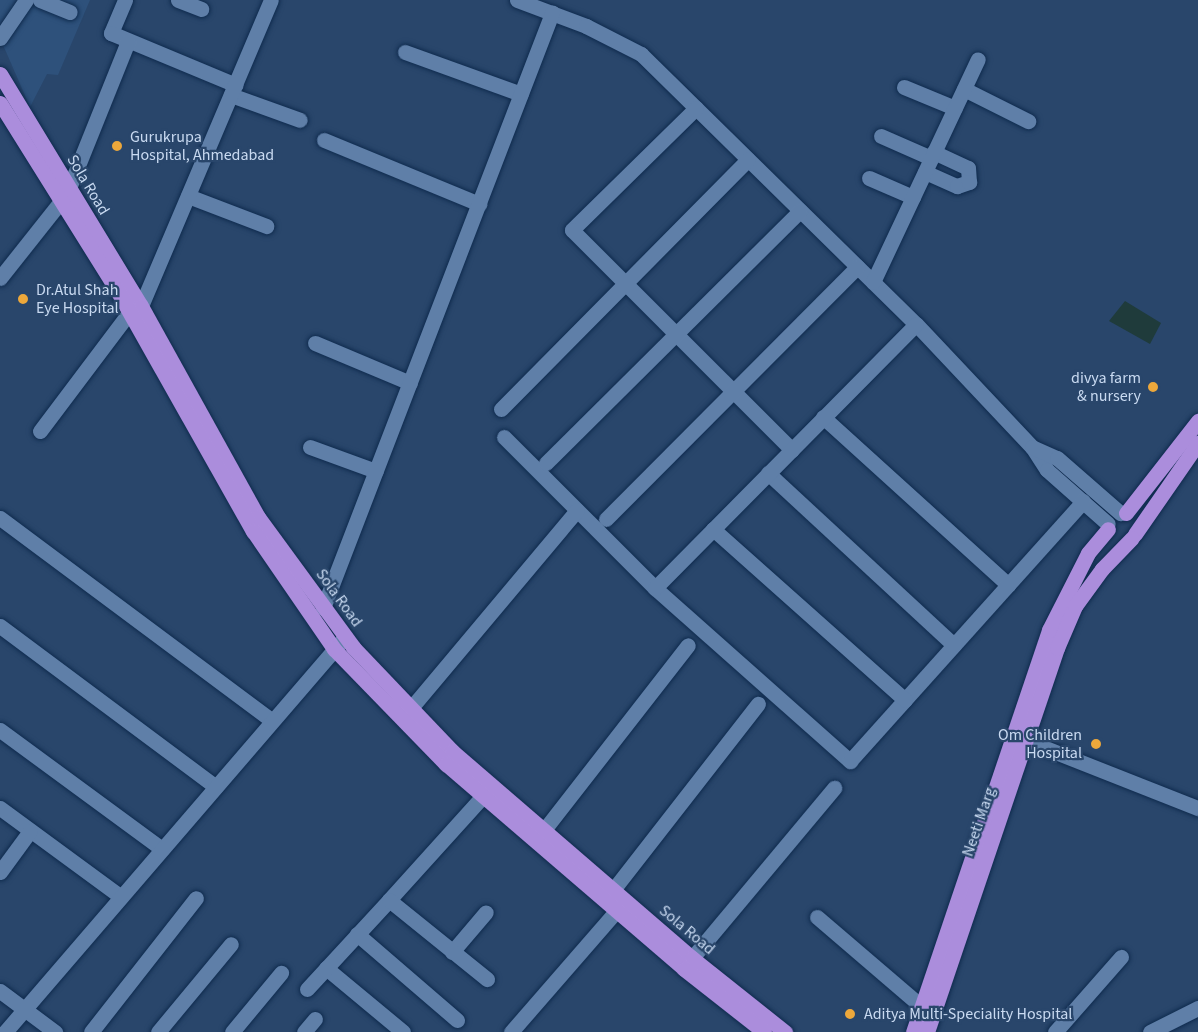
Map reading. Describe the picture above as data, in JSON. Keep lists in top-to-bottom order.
{
  "streets": {
    "main road": ["Sola Road", "Neeti Marg"]
  },
  "places": [
    "Gurukrupa Hospital, Ahmedabad",
    "Dr.Atul Shah Eye Hospital",
    "divya farm & nursery",
    "Om Children Hospital",
    "Aditya Multi-Speciality Hospital"
  ]
}
